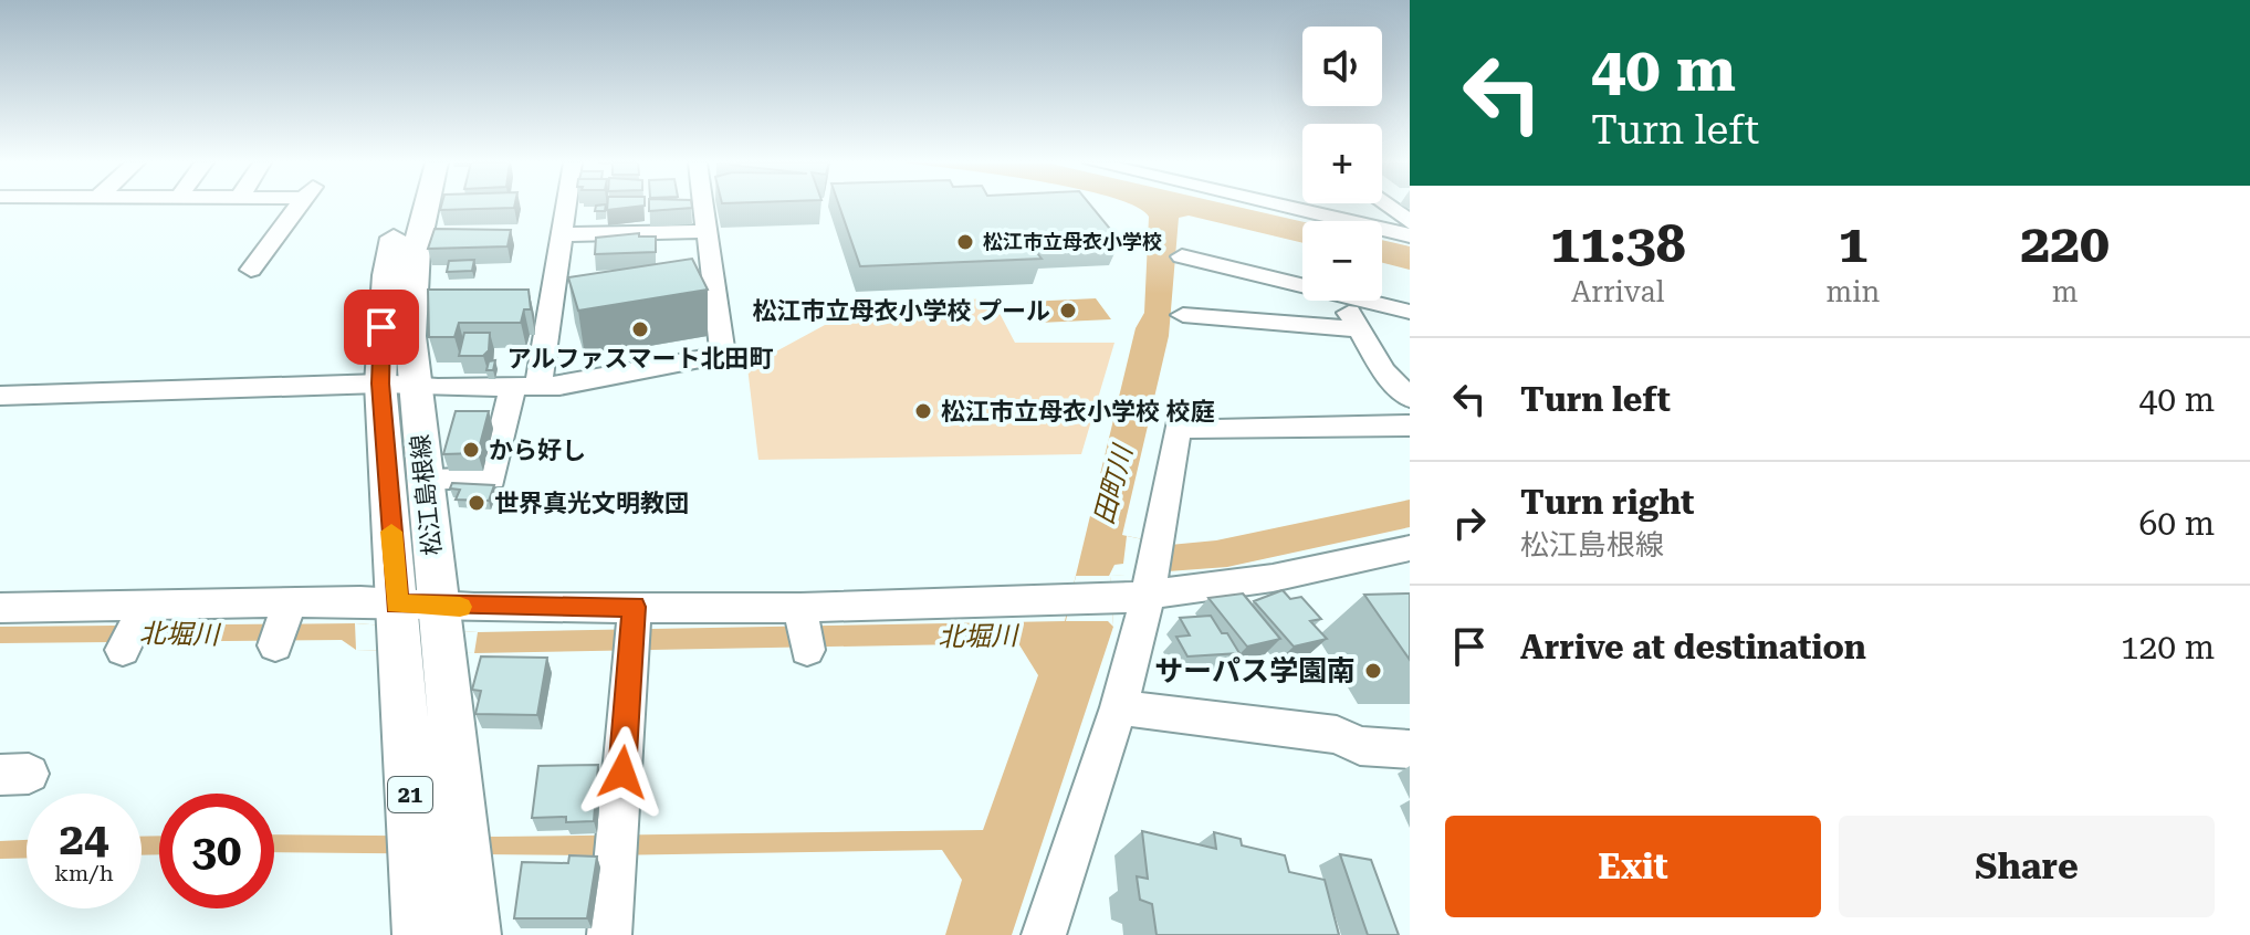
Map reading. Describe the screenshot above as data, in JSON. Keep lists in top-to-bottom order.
{
  "streets": {
    "main road": ["松江島根線", "21"]
  },
  "water": ["田町川", "北堀川"],
  "places": [
    "松江市立母衣小学校",
    "松江市立母衣小学校 プール",
    "アルファスマート北田町",
    "松江市立母衣小学校 校庭",
    "から好し",
    "世界真光文明教団",
    "サーパス学園南"
  ],
  "page": {
    "turn": ["40 m", "Turn left"],
    "map_buttons": ["+", "−"],
    "eta": [
      "11:38",
      "Arrival",
      "1",
      "min",
      "220",
      "m"
    ],
    "list": [
      {
        "name": "Turn left",
        "value": "40 m"
      },
      {
        "name": "Turn right",
        "note": "松江島根線",
        "value": "60 m"
      },
      {
        "name": "Arrive at destination",
        "value": "120 m"
      }
    ],
    "speed": "24 km/h",
    "limit": "30",
    "buttons": ["Exit", "Share"]
  }
}
